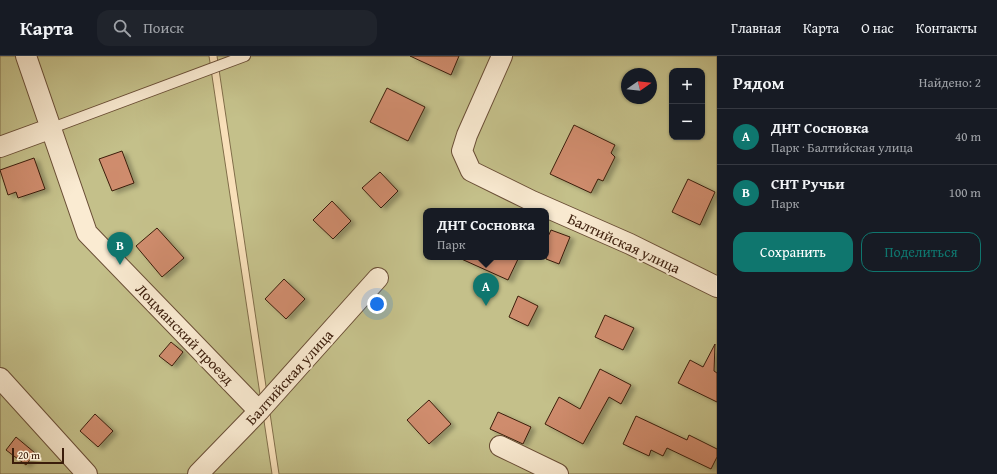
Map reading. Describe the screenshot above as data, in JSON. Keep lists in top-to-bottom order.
{
  "streets": {
    "street": ["Балтийская улица", "Лоцманский проезд"]
  },
  "crossings": [
    ["Балтийская улица", "Лоцманский проезд"]
  ],
  "scale_bar": "20 m",
  "north": "right",
  "page": {
    "header": "Карта",
    "search": "Поиск",
    "nav": [
      "Главная",
      "Карта",
      "О нас",
      "Контакты"
    ],
    "heading": ["Рядом", "Найдено: 2"],
    "map_buttons": ["+", "−"],
    "list": [
      {
        "mark": "A",
        "name": "ДНТ Сосновка",
        "note": "Парк · Балтийская улица",
        "value": "40 m"
      },
      {
        "mark": "B",
        "name": "СНТ Ручьи",
        "note": "Парк",
        "value": "100 m"
      }
    ],
    "popup": ["ДНТ Сосновка", "Парк"],
    "buttons": ["Сохранить", "Поделиться"],
    "pins": ["B", "A"],
    "scale": "20 m"
  }
}
